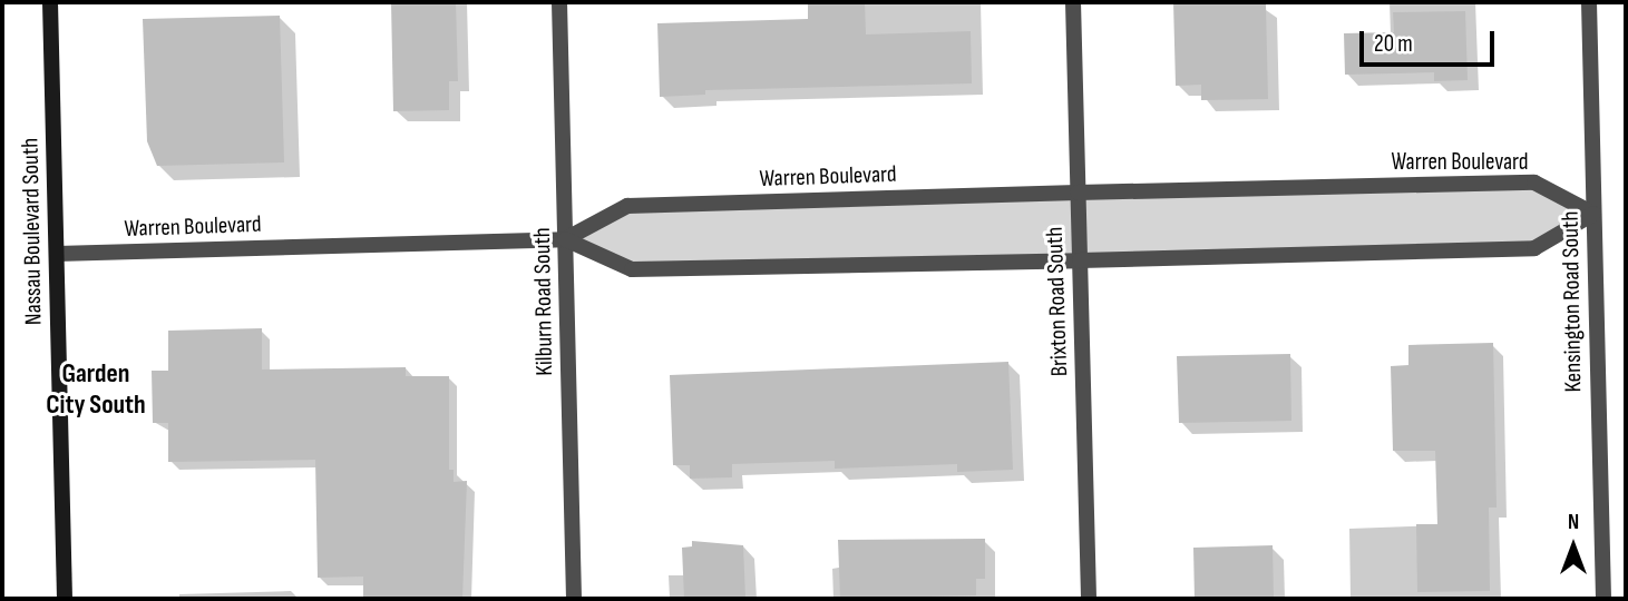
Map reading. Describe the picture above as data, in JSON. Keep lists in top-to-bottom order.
{
  "streets": {
    "main road": ["Nassau Boulevard South"],
    "street": [
      "Warren Boulevard",
      "Kilburn Road South",
      "Brixton Road South",
      "Kensington Road South"
    ]
  },
  "crossings": [
    ["Warren Boulevard", "Nassau Boulevard South"],
    ["Warren Boulevard", "Kilburn Road South"],
    ["Warren Boulevard", "Brixton Road South"],
    ["Warren Boulevard", "Kensington Road South"]
  ],
  "districts": ["Garden City South"],
  "scale_bar": "20 m",
  "north": "top"
}
